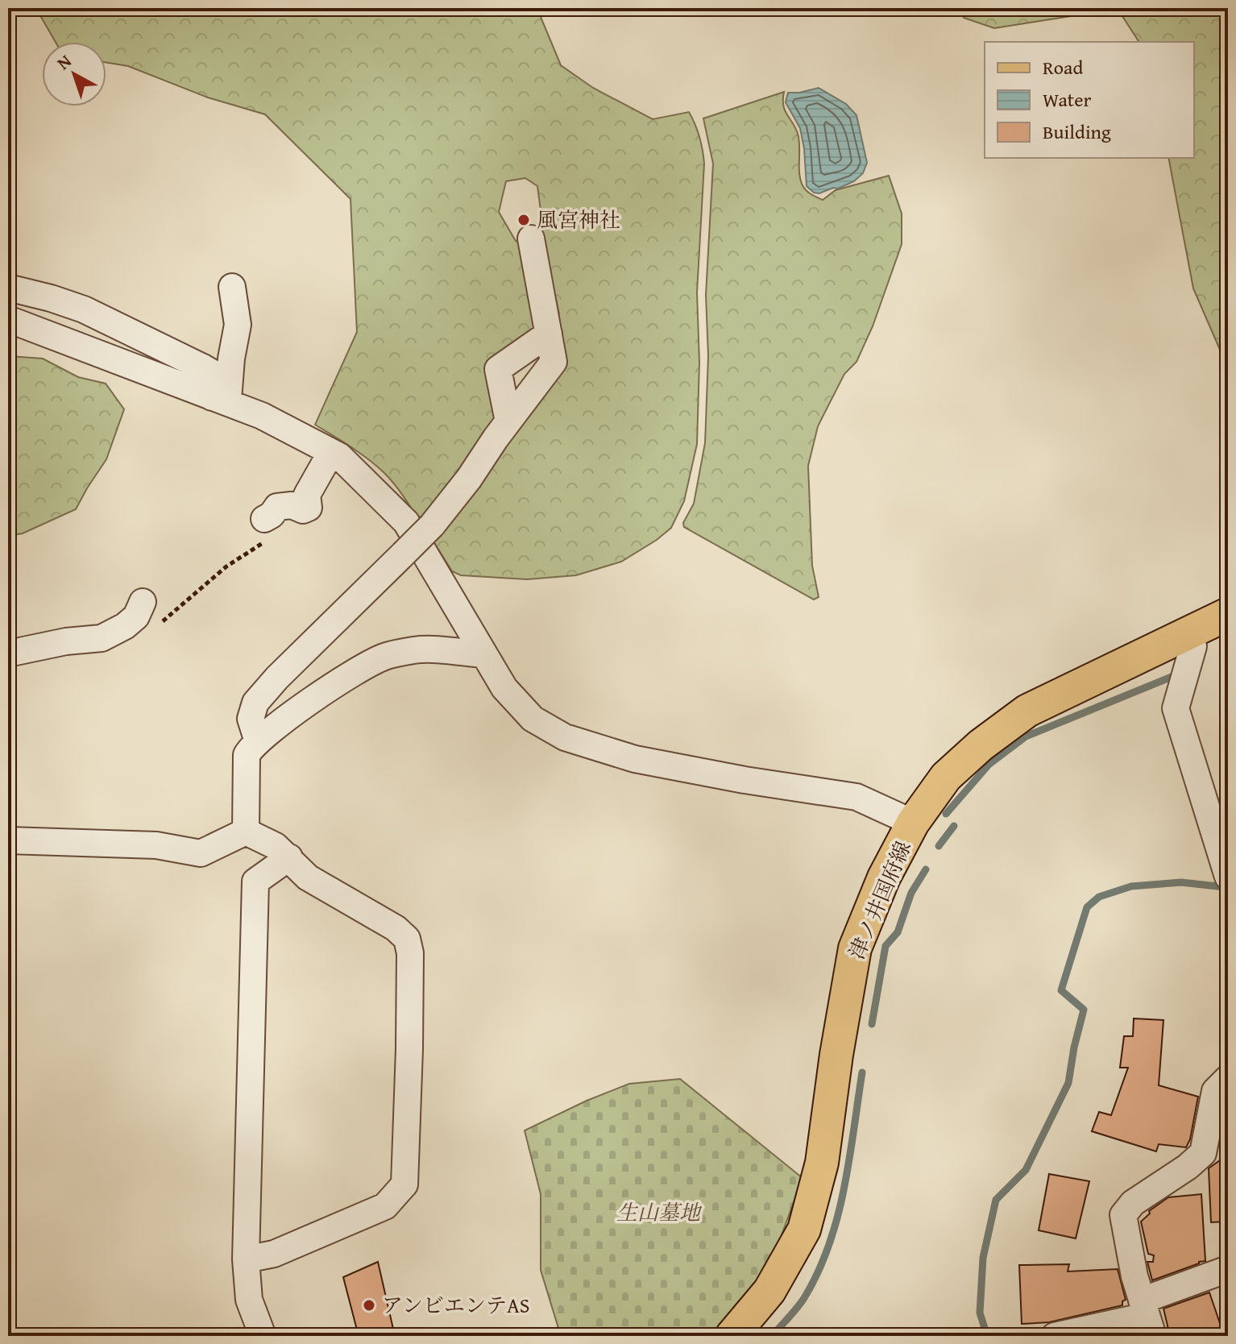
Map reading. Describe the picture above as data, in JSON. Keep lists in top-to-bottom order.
{
  "streets": {
    "main road": ["津ノ井国府線"]
  },
  "parks": ["生山墓地"],
  "places": ["風宮神社", "アンビエンテAS"],
  "legend": ["Road", "Water", "Building"],
  "north": "top left"
}
